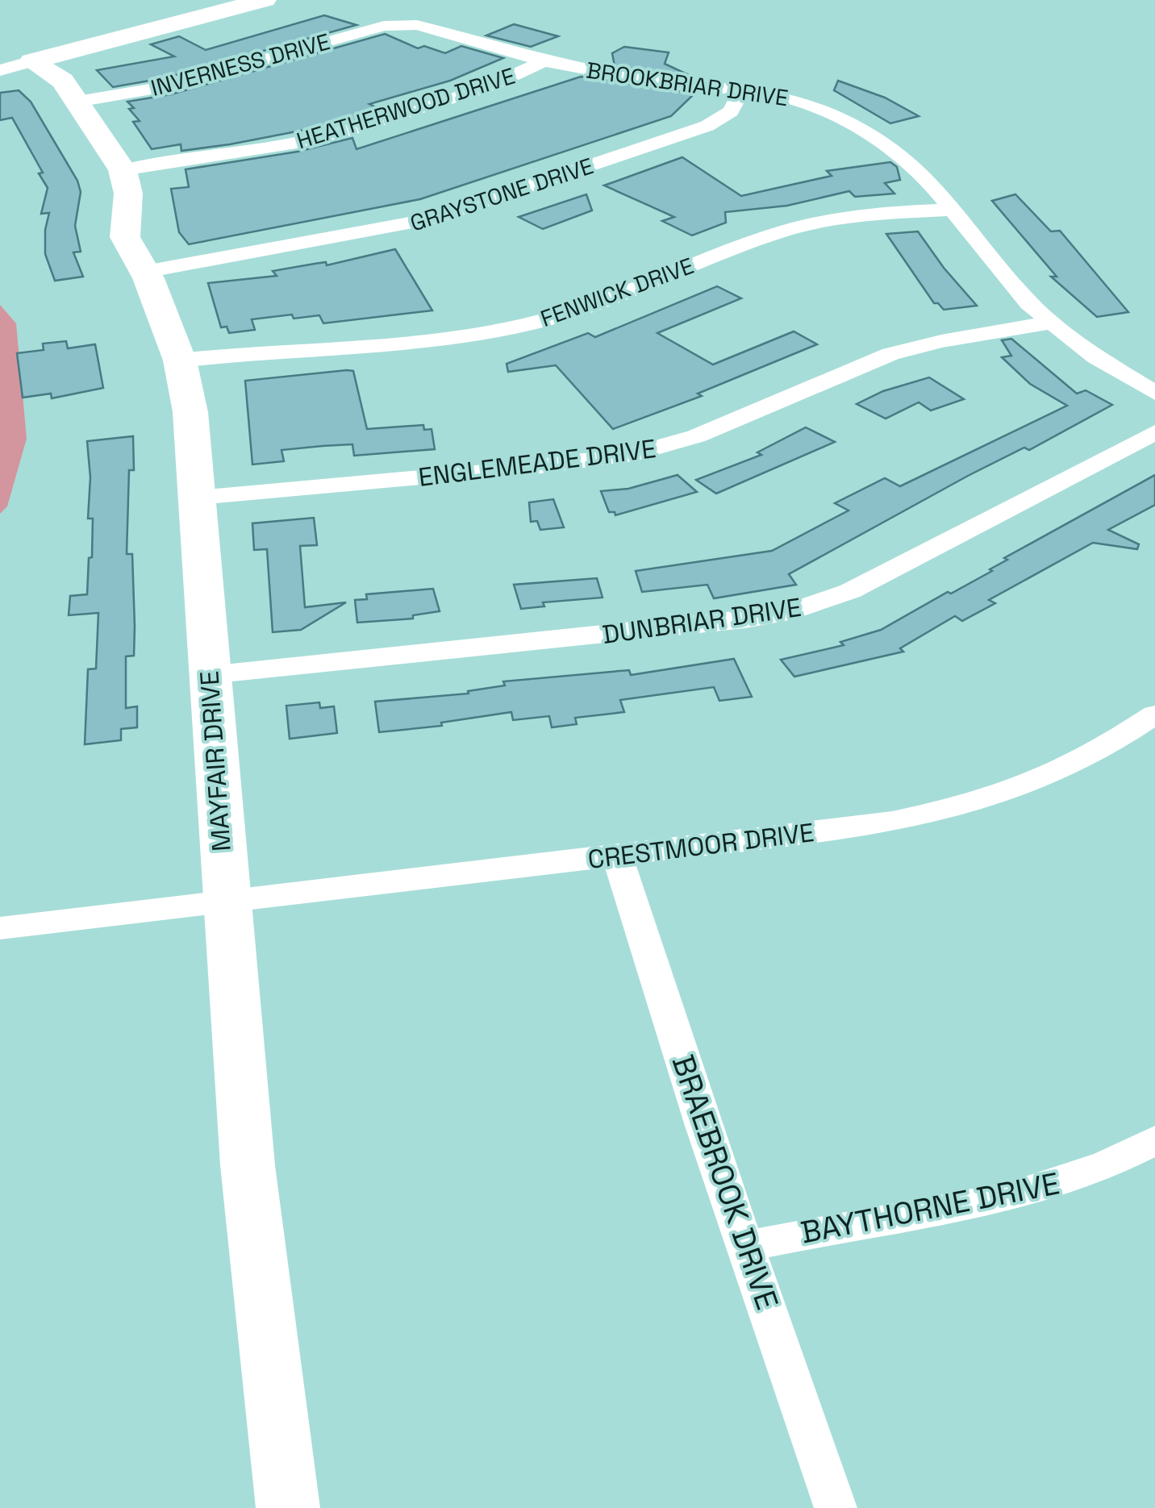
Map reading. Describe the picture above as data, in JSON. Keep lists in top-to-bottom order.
{
  "streets": {
    "street": [
      "INVERNESS DRIVE",
      "BROOKBRIAR DRIVE",
      "HEATHERWOOD DRIVE",
      "GRAYSTONE DRIVE",
      "FENWICK DRIVE",
      "ENGLEMEADE DRIVE",
      "DUNBRIAR DRIVE",
      "MAYFAIR DRIVE",
      "CRESTMOOR DRIVE",
      "BRAEBROOK DRIVE",
      "BAYTHORNE DRIVE"
    ]
  },
  "crossings": [
    ["INVERNESS DRIVE", "BROOKBRIAR DRIVE"],
    ["INVERNESS DRIVE", "MAYFAIR DRIVE"],
    ["BROOKBRIAR DRIVE", "HEATHERWOOD DRIVE"],
    ["BROOKBRIAR DRIVE", "GRAYSTONE DRIVE"],
    ["BROOKBRIAR DRIVE", "FENWICK DRIVE"],
    ["BROOKBRIAR DRIVE", "ENGLEMEADE DRIVE"],
    ["HEATHERWOOD DRIVE", "MAYFAIR DRIVE"],
    ["GRAYSTONE DRIVE", "MAYFAIR DRIVE"],
    ["FENWICK DRIVE", "MAYFAIR DRIVE"],
    ["ENGLEMEADE DRIVE", "MAYFAIR DRIVE"],
    ["DUNBRIAR DRIVE", "MAYFAIR DRIVE"],
    ["MAYFAIR DRIVE", "CRESTMOOR DRIVE"],
    ["CRESTMOOR DRIVE", "BRAEBROOK DRIVE"],
    ["BRAEBROOK DRIVE", "BAYTHORNE DRIVE"]
  ]
}
